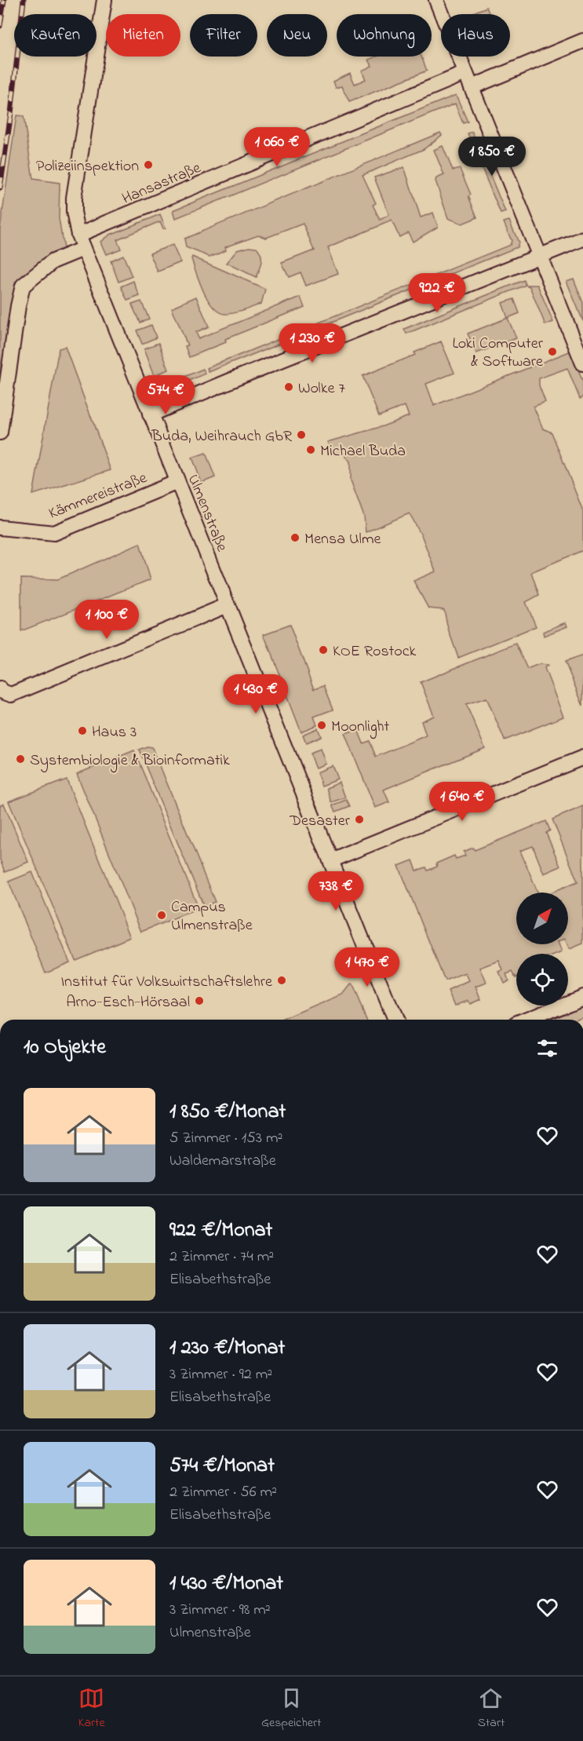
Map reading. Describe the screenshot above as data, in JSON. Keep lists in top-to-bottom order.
{
  "streets": {
    "street": ["Hansastraße", "Kämmereistraße", "Ulmenstraße"]
  },
  "crossings": [
    ["Hansastraße", "Ulmenstraße"],
    ["Kämmereistraße", "Ulmenstraße"]
  ],
  "places": [
    "Polizeiinspektion",
    "Loki Computer & Software",
    "Wolke 7",
    "Buda, Weihrauch GbR",
    "Michael Buda",
    "Mensa Ulme",
    "KOE Rostock",
    "Moonlight",
    "Haus 3",
    "Systembiologie & Bioinformatik",
    "Desaster",
    "Campus Ulmenstraße",
    "Institut für Volkswirtschaftslehre",
    "Arno-Esch-Hörsaal"
  ],
  "north": "top right",
  "page": {
    "chip": [
      "Kaufen",
      "Mieten",
      "Filter",
      "Neu",
      "Wohnung",
      "Haus"
    ],
    "price": [
      "1 060 €",
      "1 850 €",
      "922 €",
      "1 230 €",
      "574 €",
      "1 100 €",
      "1 430 €",
      "1 640 €",
      "738 €",
      "1 470 €"
    ],
    "heading": "10 Objekte",
    "list": [
      {
        "name": "1 850 €/Monat",
        "note": "5 Zimmer · 153 m² · Waldemarstraße"
      },
      {
        "name": "922 €/Monat",
        "note": "2 Zimmer · 74 m² · Elisabethstraße"
      },
      {
        "name": "1 230 €/Monat",
        "note": "3 Zimmer · 92 m² · Elisabethstraße"
      },
      {
        "name": "574 €/Monat",
        "note": "2 Zimmer · 56 m² · Elisabethstraße"
      },
      {
        "name": "1 430 €/Monat",
        "note": "3 Zimmer · 98 m² · Ulmenstraße"
      }
    ],
    "tabs": ["Karte", "Gespeichert", "Start"]
  }
}
